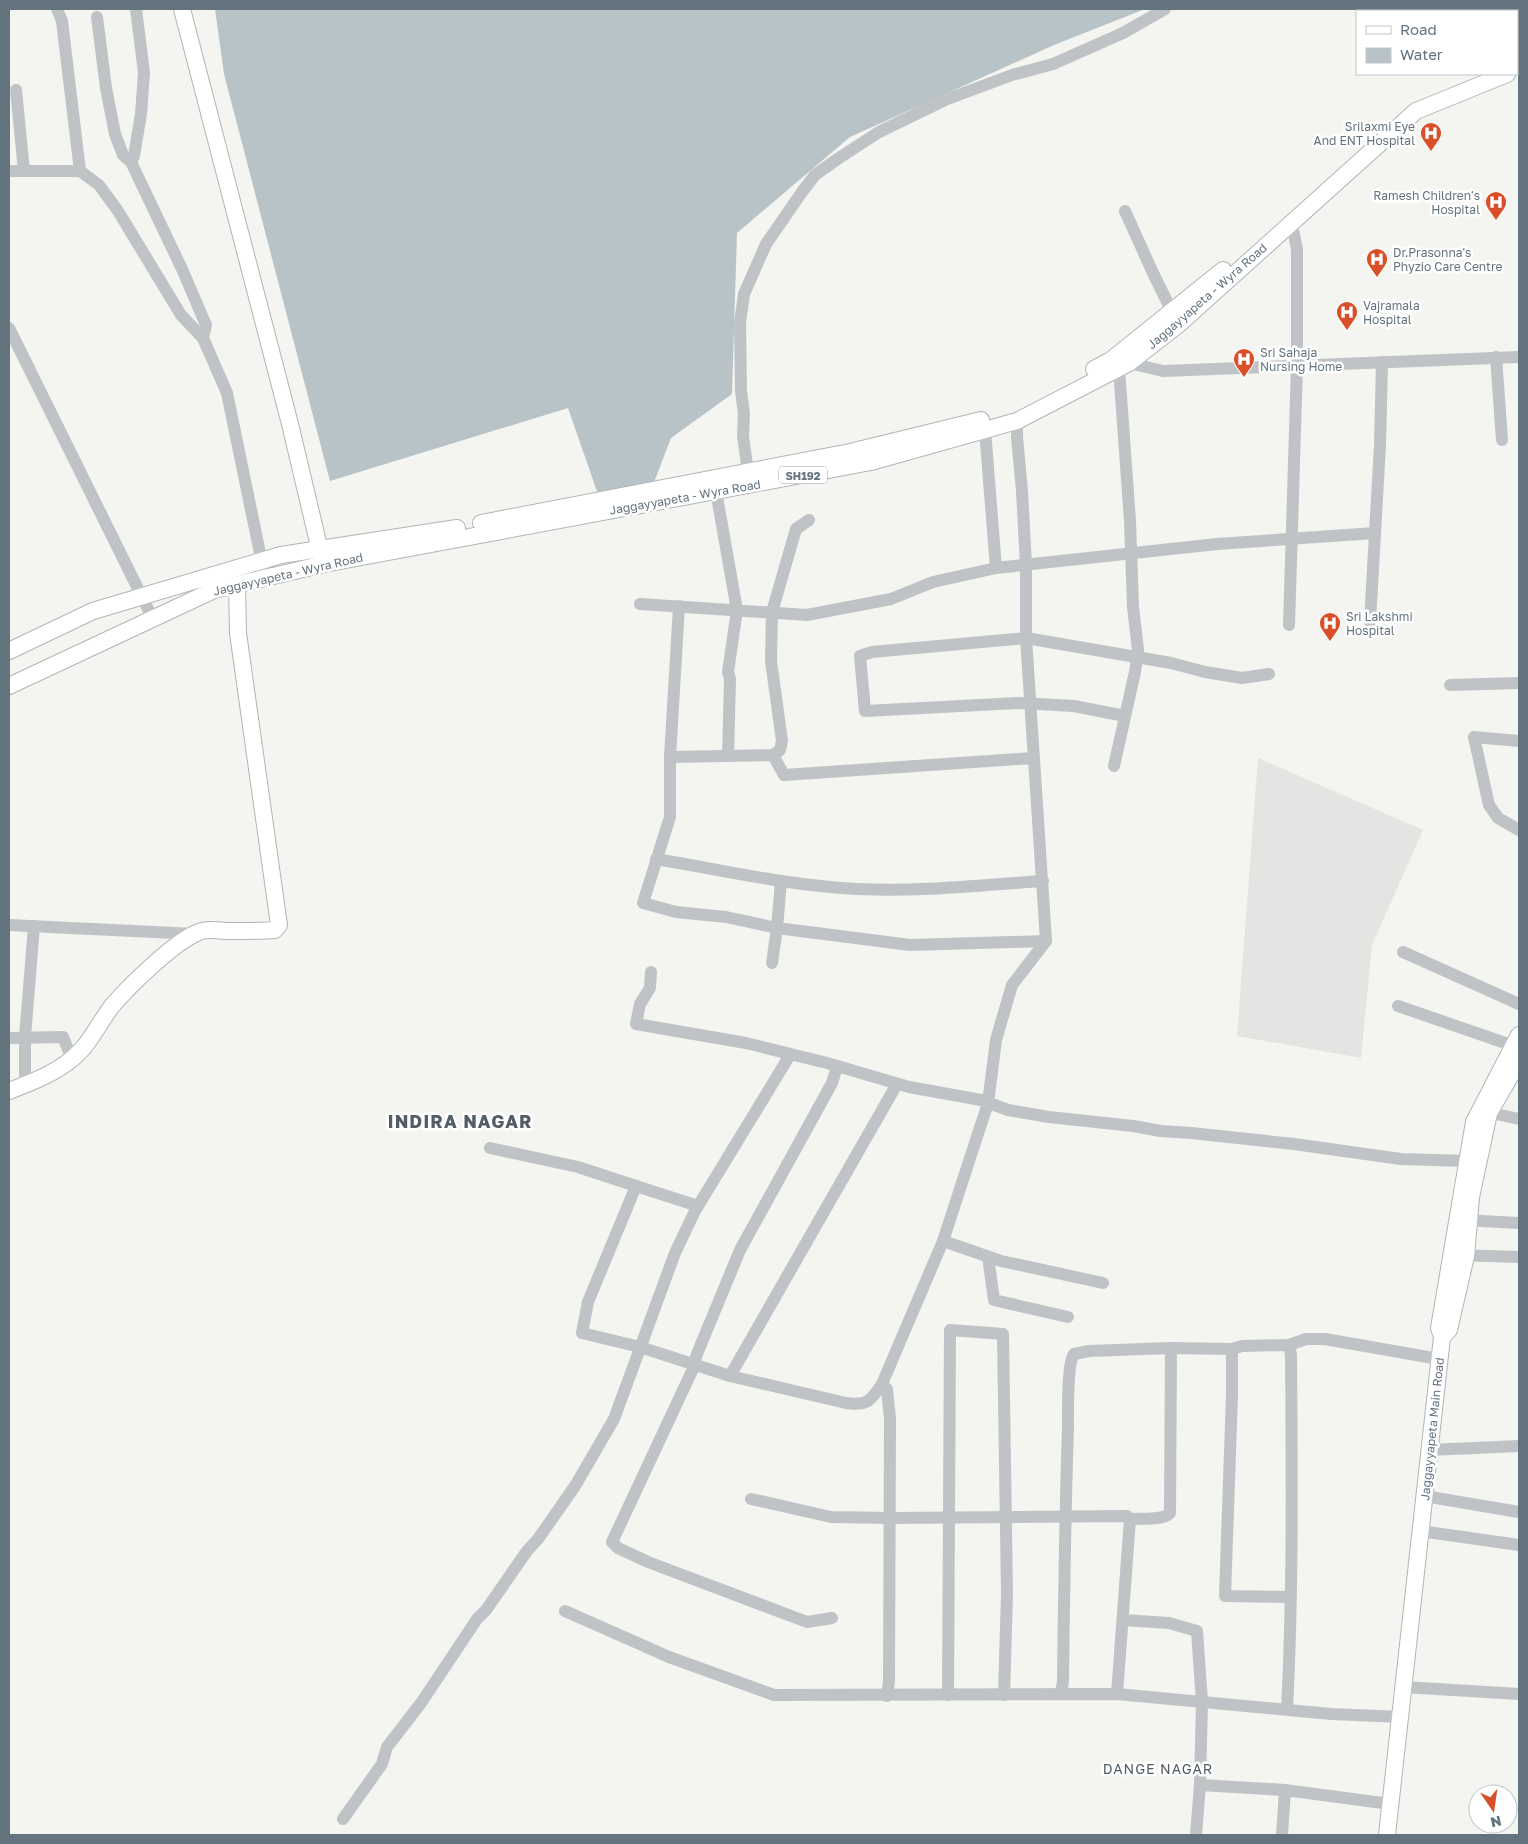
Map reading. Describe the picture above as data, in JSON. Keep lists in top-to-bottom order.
{
  "streets": {
    "main road": ["Jaggayyapeta - Wyra Road", "SH192", "Jaggayyapeta Main Road"]
  },
  "crossings": [
    ["Jaggayyapeta - Wyra Road", "SH192"]
  ],
  "districts": ["INDIRA NAGAR", "DANGE NAGAR"],
  "places": {
    "hospital": [
      "Srilaxmi Eye And ENT Hospital",
      "Ramesh Children's Hospital",
      "Dr.Prasonna's Phyzio Care Centre",
      "Vajramala Hospital",
      "Sri Sahaja Nursing Home",
      "Sri Lakshmi Hospital"
    ]
  },
  "legend": ["Road", "Water"],
  "north": "bottom"
}
